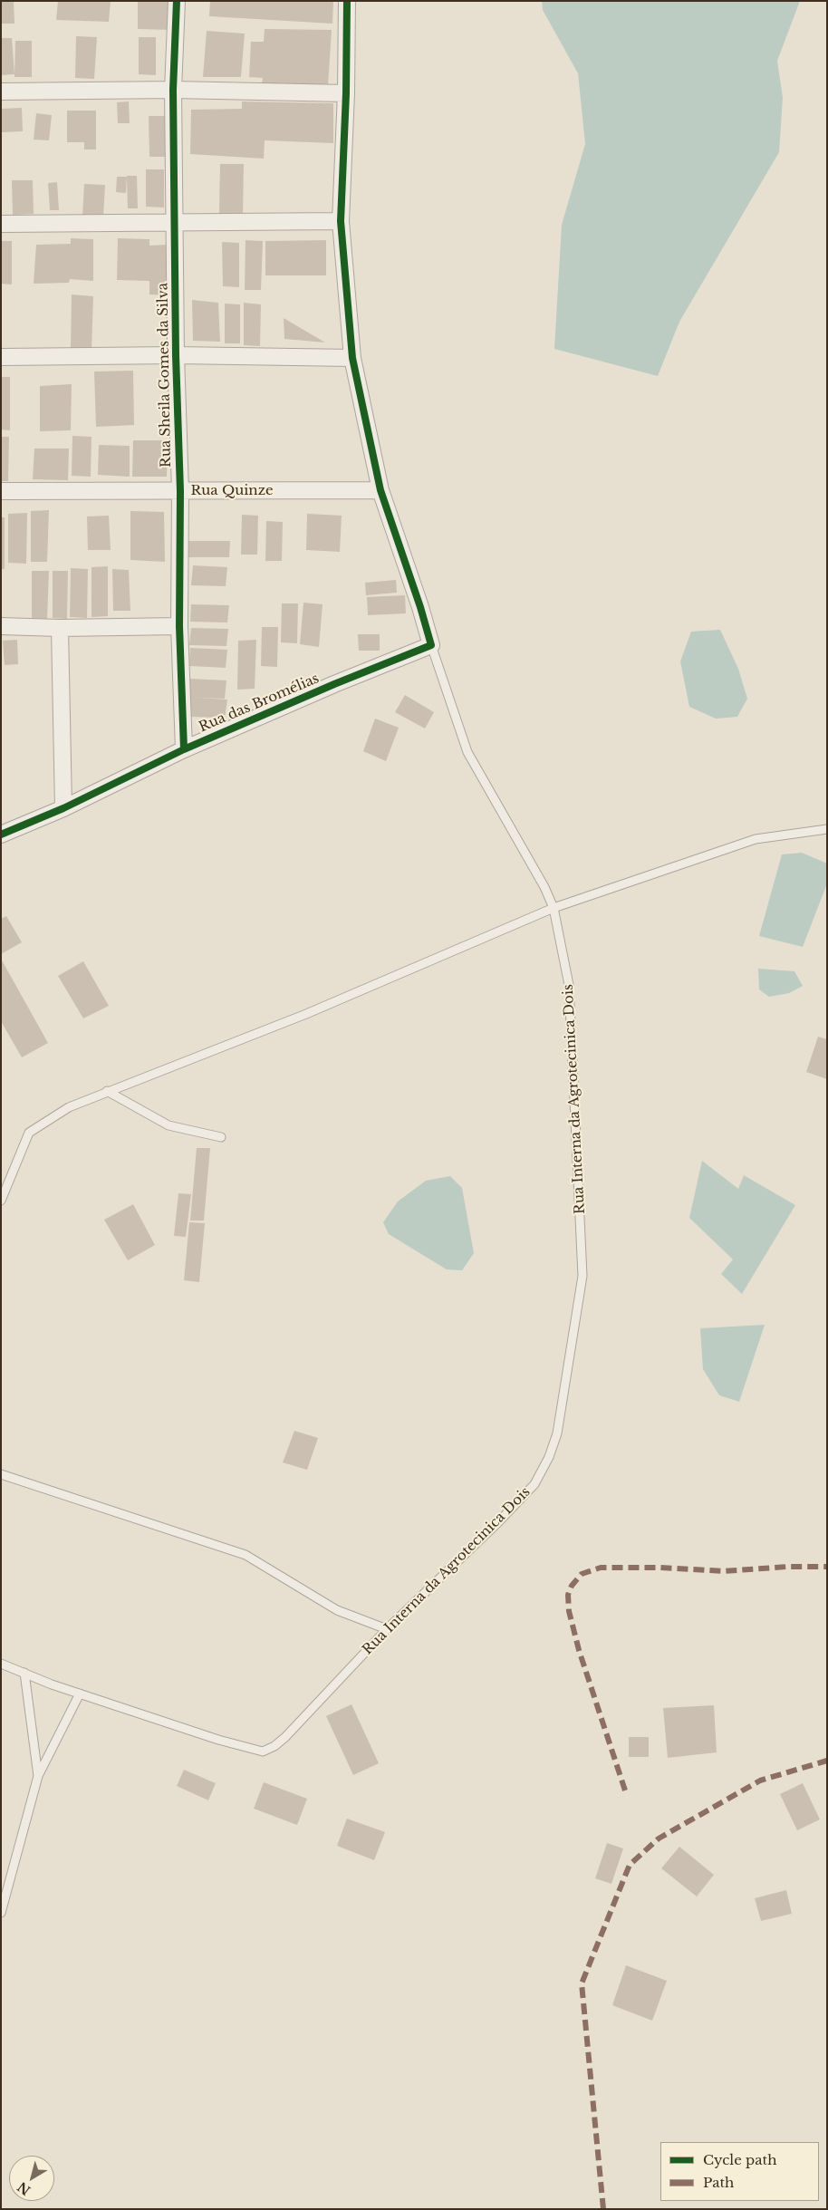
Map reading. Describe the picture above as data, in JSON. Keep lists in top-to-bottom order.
{
  "streets": {
    "street": [
      "Rua Sheila Gomes da Silva",
      "Rua Quinze",
      "Rua das Bromélias",
      "Rua Interna da Agrotecinica Dois"
    ]
  },
  "crossings": [
    ["Rua Sheila Gomes da Silva", "Rua Quinze"],
    ["Rua Sheila Gomes da Silva", "Rua das Bromélias"],
    ["Rua Quinze", "Rua Interna da Agrotecinica Dois"],
    ["Rua das Bromélias", "Rua Interna da Agrotecinica Dois"]
  ],
  "legend": ["Cycle path", "Path"],
  "north": "bottom left"
}
